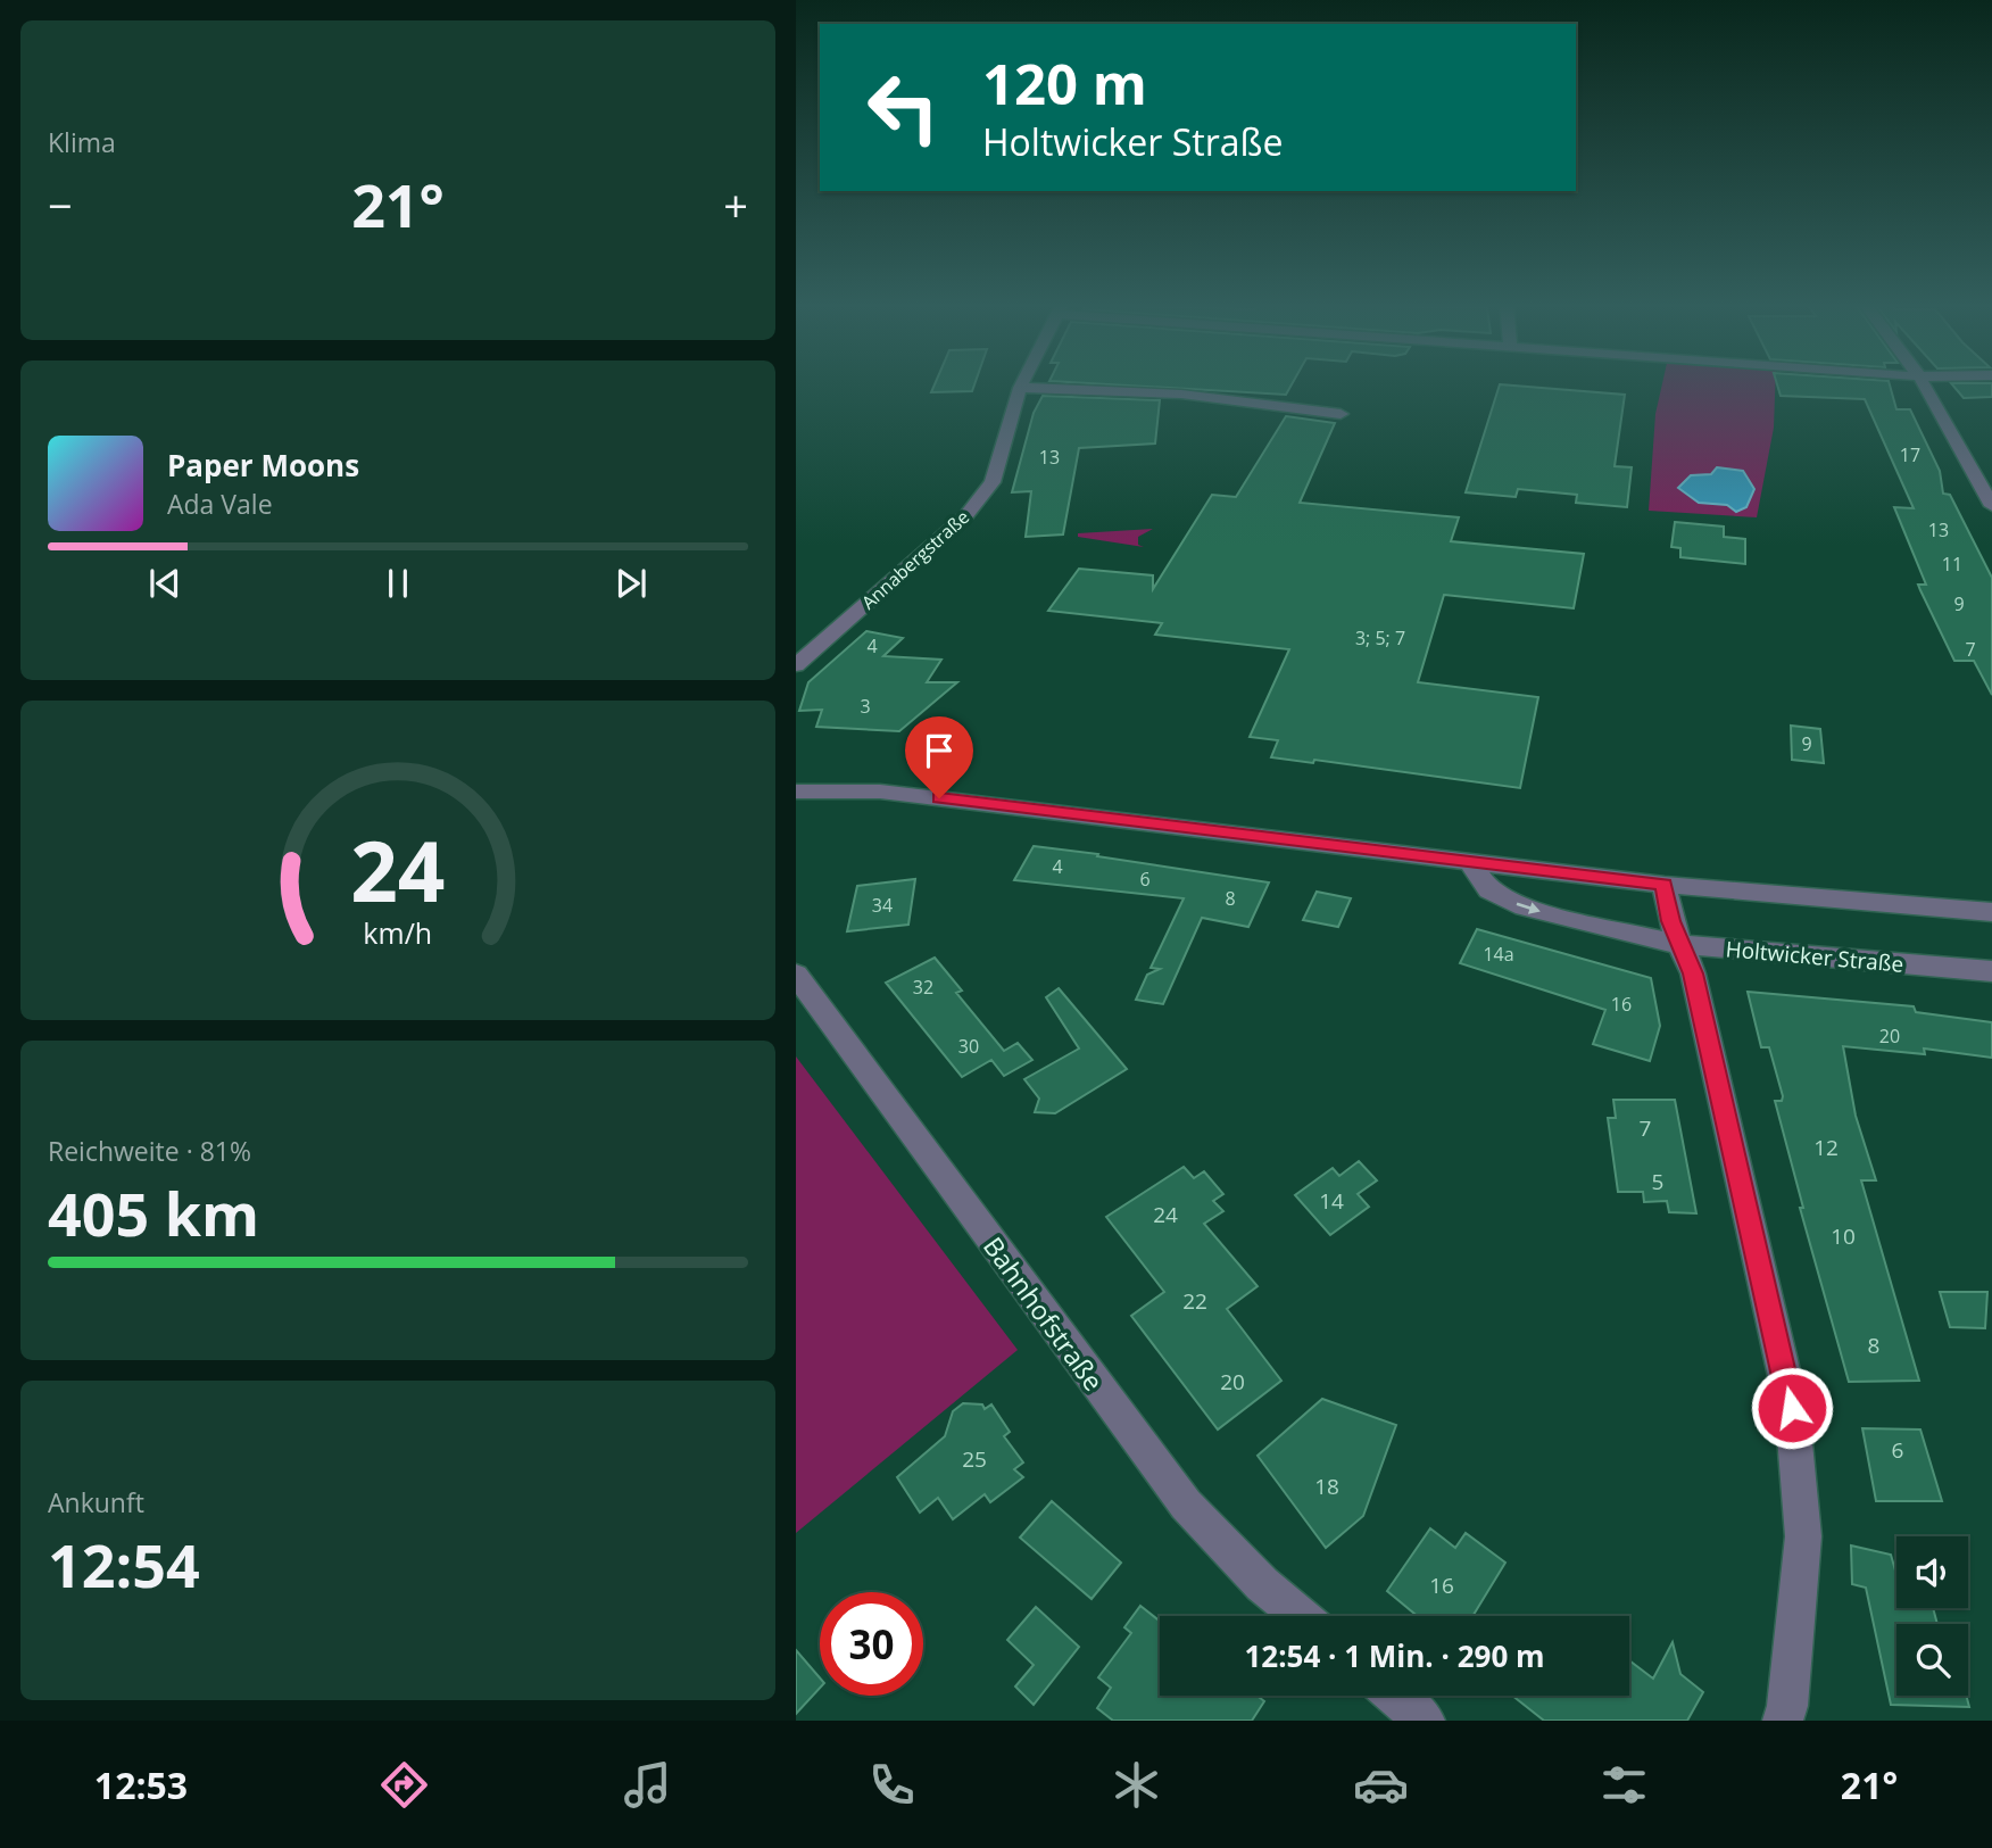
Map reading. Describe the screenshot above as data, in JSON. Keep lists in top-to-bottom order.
{
  "streets": {
    "street": ["Annabergstraße", "Holtwicker Straße", "Bahnhofstraße"]
  },
  "house_numbers": [
    "17",
    "13",
    "13",
    "11",
    "9",
    "3; 5; 7",
    "4",
    "7",
    "3",
    "9",
    "4",
    "6",
    "8",
    "34",
    "14a",
    "32",
    "16",
    "20",
    "30",
    "7",
    "12",
    "5",
    "14",
    "24",
    "10",
    "22",
    "8",
    "20",
    "6",
    "25",
    "18",
    "16"
  ],
  "page": {
    "tile": [
      "Klima",
      ["Reichweite · 81%", "405 km"],
      ["Ankunft", "12:54"]
    ],
    "turn": ["120 m", "Holtwicker Straße"],
    "heat": ["−", "21°", "+"],
    "song": ["Paper Moons", "Ada Vale"],
    "limit": "30",
    "trip": "12:54 · 1 Min. · 290 m",
    "tabs": ["12:53", "21°"],
    "gauge": ["24", "km/h"]
  }
}
